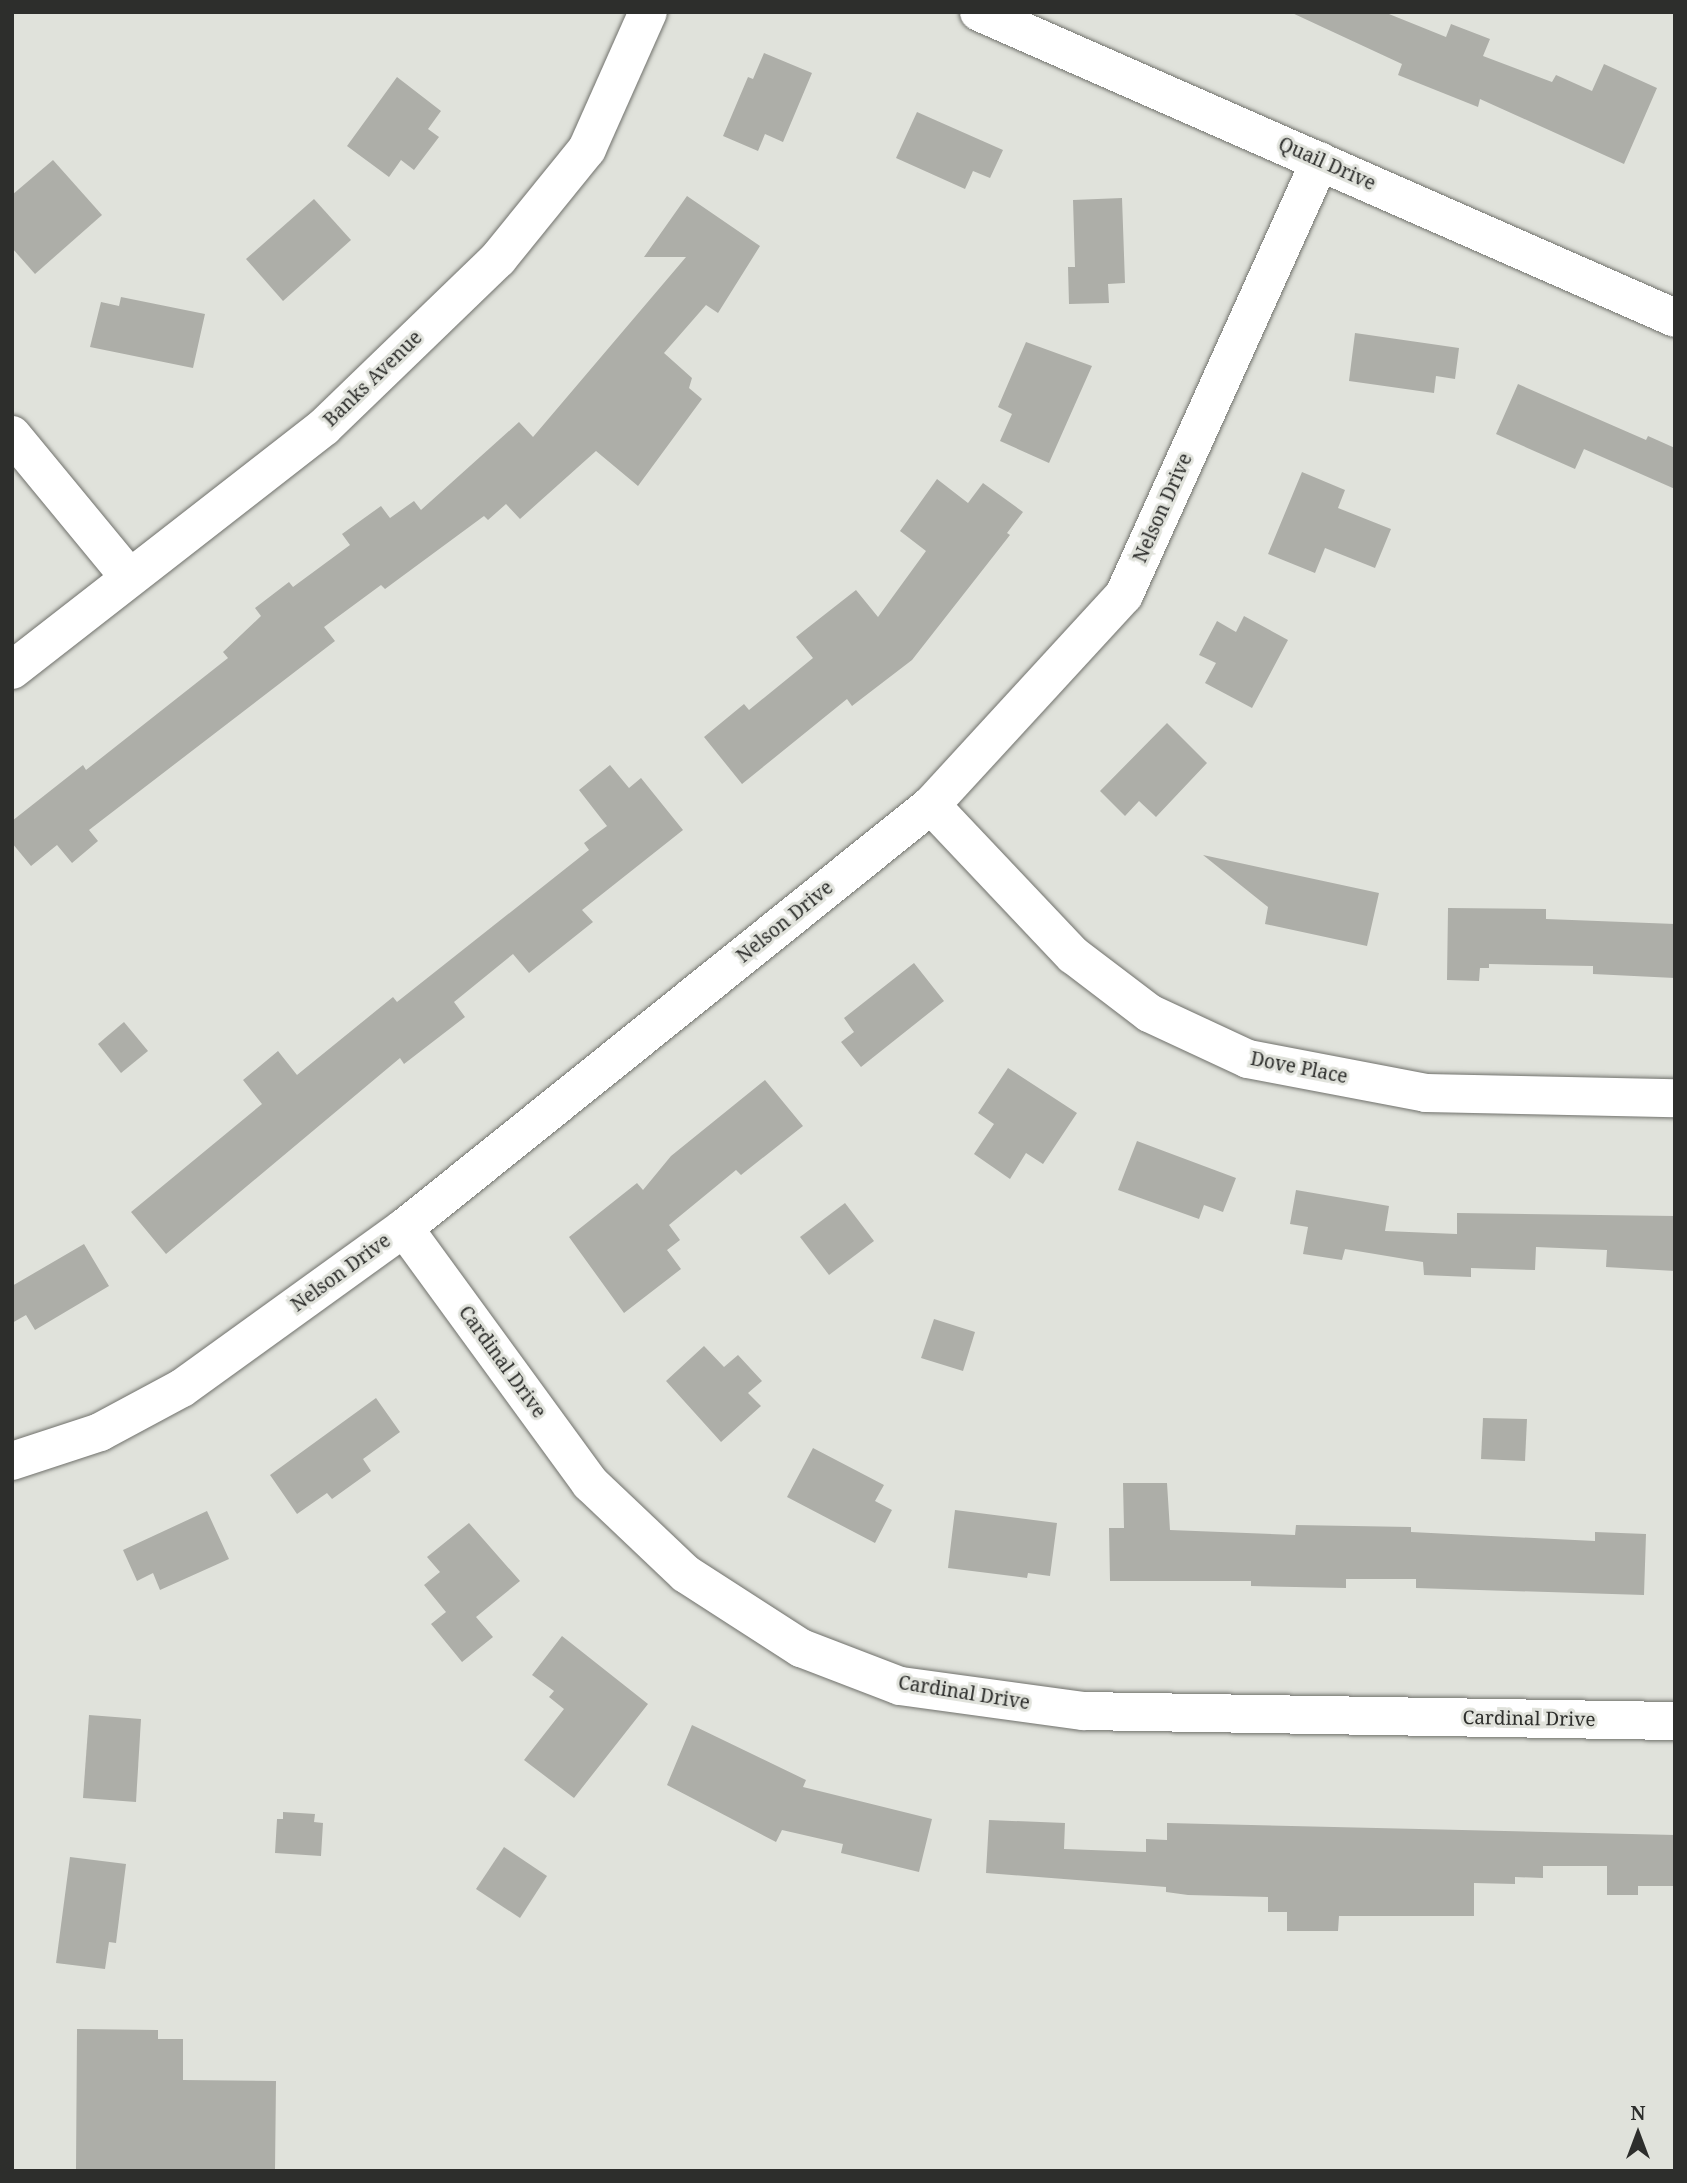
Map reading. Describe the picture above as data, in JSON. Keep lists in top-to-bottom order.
{
  "streets": {
    "street": [
      "Quail Drive",
      "Banks Avenue",
      "Nelson Drive",
      "Dove Place",
      "Cardinal Drive"
    ]
  },
  "crossings": [
    ["Quail Drive", "Nelson Drive"],
    ["Nelson Drive", "Dove Place"],
    ["Nelson Drive", "Cardinal Drive"]
  ],
  "north": "top"
}
